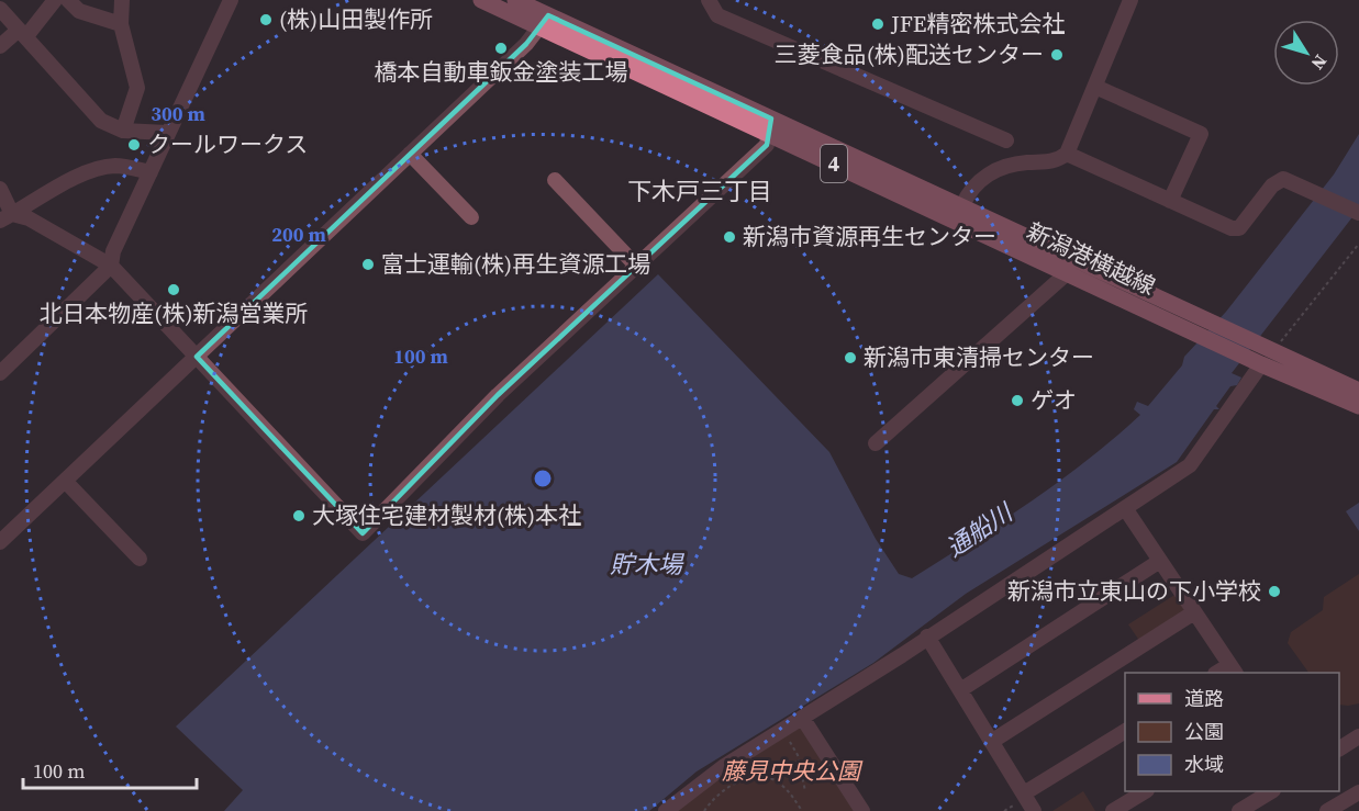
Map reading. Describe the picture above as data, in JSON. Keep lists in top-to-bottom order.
{
  "streets": {
    "main road": ["4", "新潟港横越線"]
  },
  "districts": ["下木戸三丁目"],
  "water": ["通船川", "貯木場"],
  "parks": ["藤見中央公園"],
  "places": [
    "(株)山田製作所",
    "JFE精密株式会社",
    "橋本自動車鈑金塗装工場",
    "三菱食品(株)配送センター",
    "クールワークス",
    "新潟市資源再生センター",
    "富士運輸(株)再生資源工場",
    "北日本物産(株)新潟営業所",
    "新潟市東清掃センター",
    "ゲオ",
    "大塚住宅建材製材(株)本社",
    "新潟市立東山の下小学校"
  ],
  "legend": ["道路", "公園", "水域"],
  "scale_bar": "100 m",
  "north": "bottom right",
  "rings": ["300 m", "200 m", "100 m"]
}
